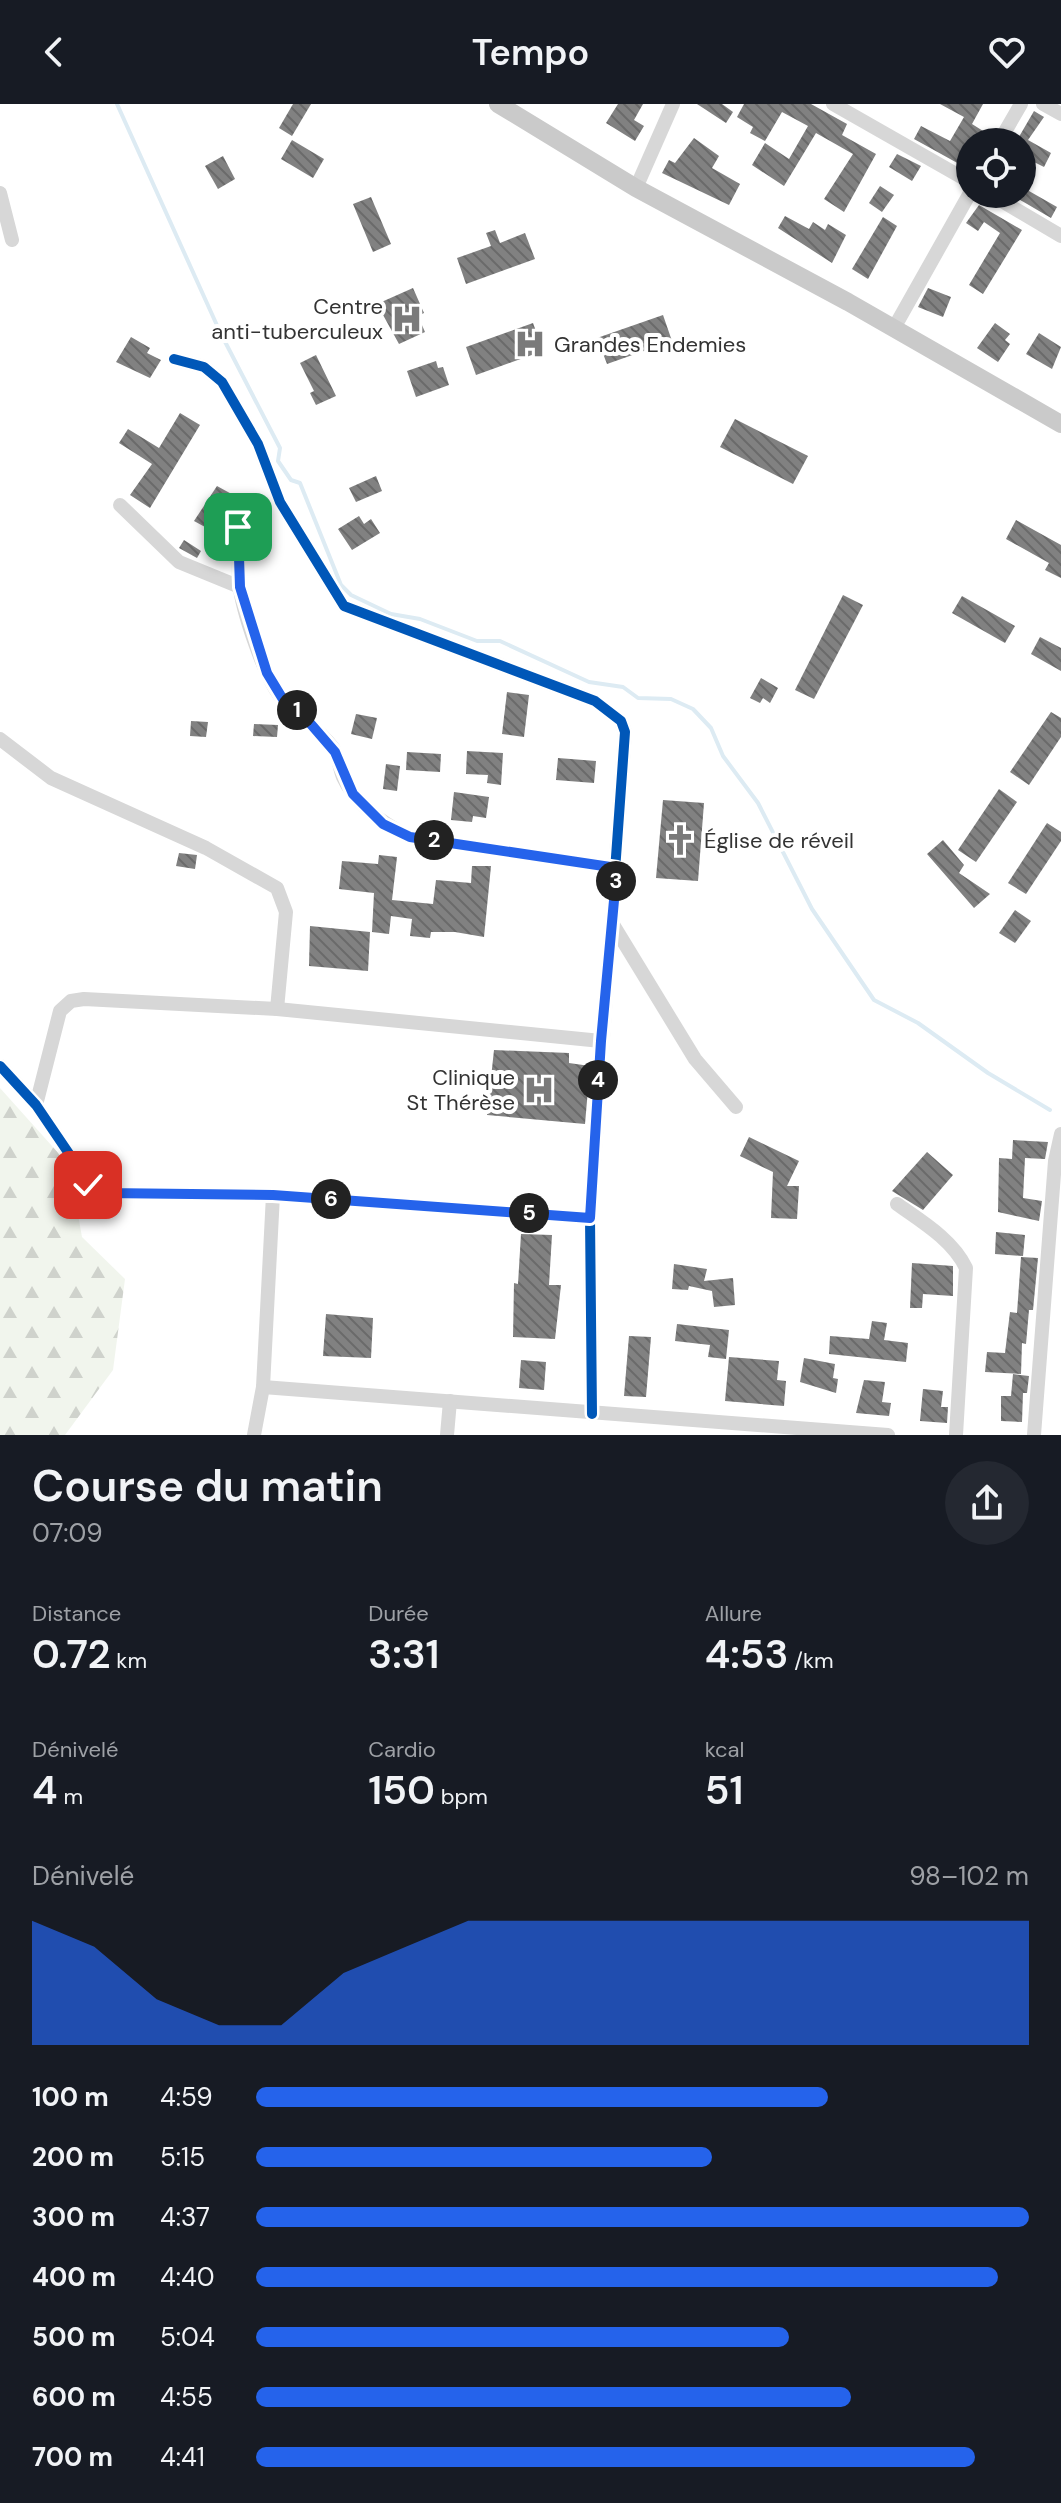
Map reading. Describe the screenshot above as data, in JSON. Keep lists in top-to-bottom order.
{
  "places": {
    "hospital": ["Centre anti-tuberculeux", "Grandes Endemies", "Clinique St Thérèse"],
    "church": ["Église de réveil"]
  },
  "page": {
    "header": "Tempo",
    "pins": [
      "1",
      "2",
      "3",
      "4",
      "6",
      "5"
    ],
    "heading": ["Course du matin", "07:09"],
    "stats": [
      ["Distance", "0.72 km"],
      ["Durée", "3:31"],
      ["Allure", "4:53 /km"],
      ["Dénivelé", "4 m"],
      ["Cardio", "150 bpm"],
      ["kcal", "51"]
    ],
    "chart": ["Dénivelé", "98–102 m"],
    "list": [
      {
        "name": "100 m",
        "note": "4:59"
      },
      {
        "name": "200 m",
        "note": "5:15"
      },
      {
        "name": "300 m",
        "note": "4:37"
      },
      {
        "name": "400 m",
        "note": "4:40"
      },
      {
        "name": "500 m",
        "note": "5:04"
      },
      {
        "name": "600 m",
        "note": "4:55"
      },
      {
        "name": "700 m",
        "note": "4:41"
      }
    ]
  }
}
